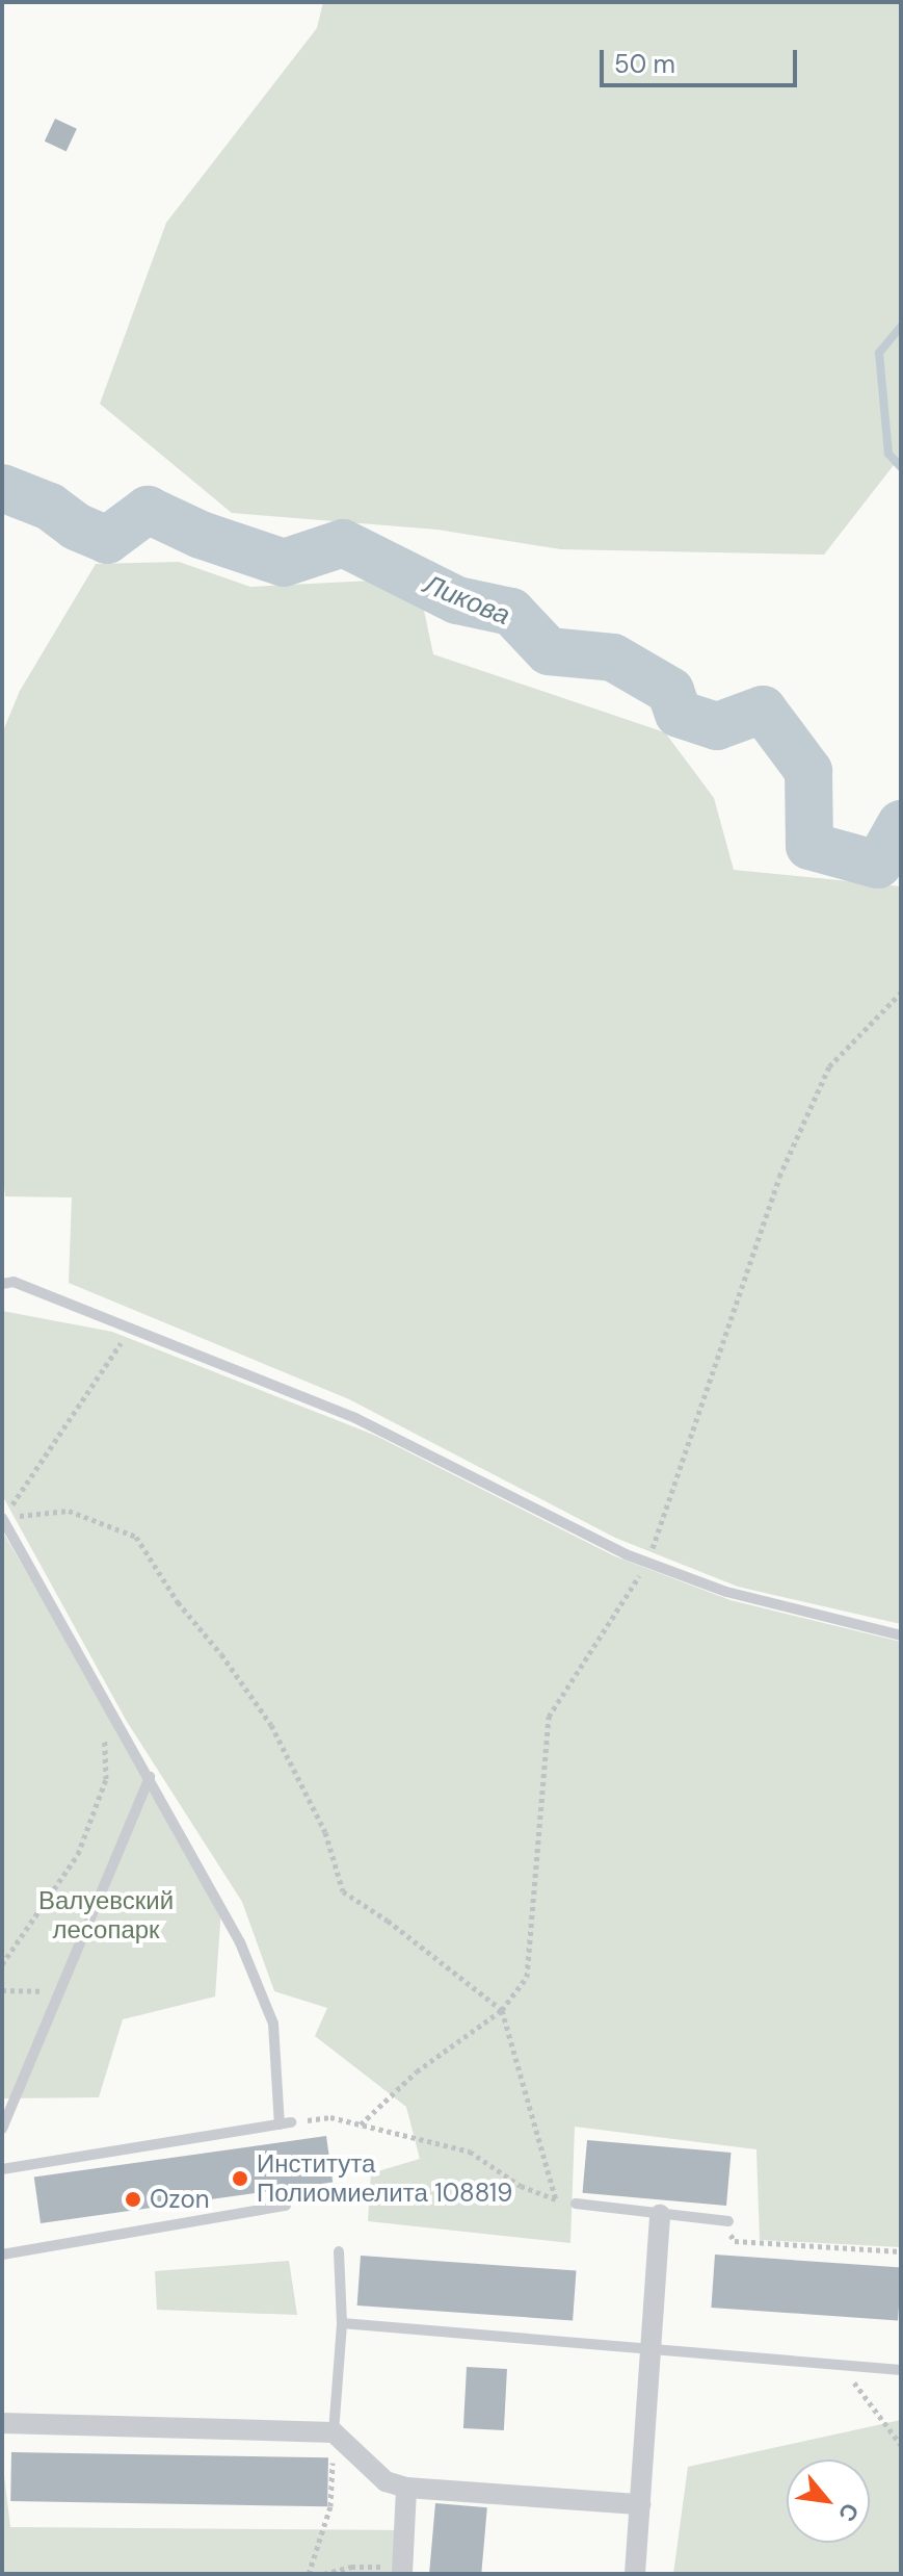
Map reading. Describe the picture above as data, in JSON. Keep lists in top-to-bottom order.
{
  "water": ["Ликова"],
  "parks": ["Валуевский лесопарк"],
  "places": ["Института Полиомиелита 108819", "Ozon"],
  "scale_bar": "50 m",
  "north": "bottom right"
}
